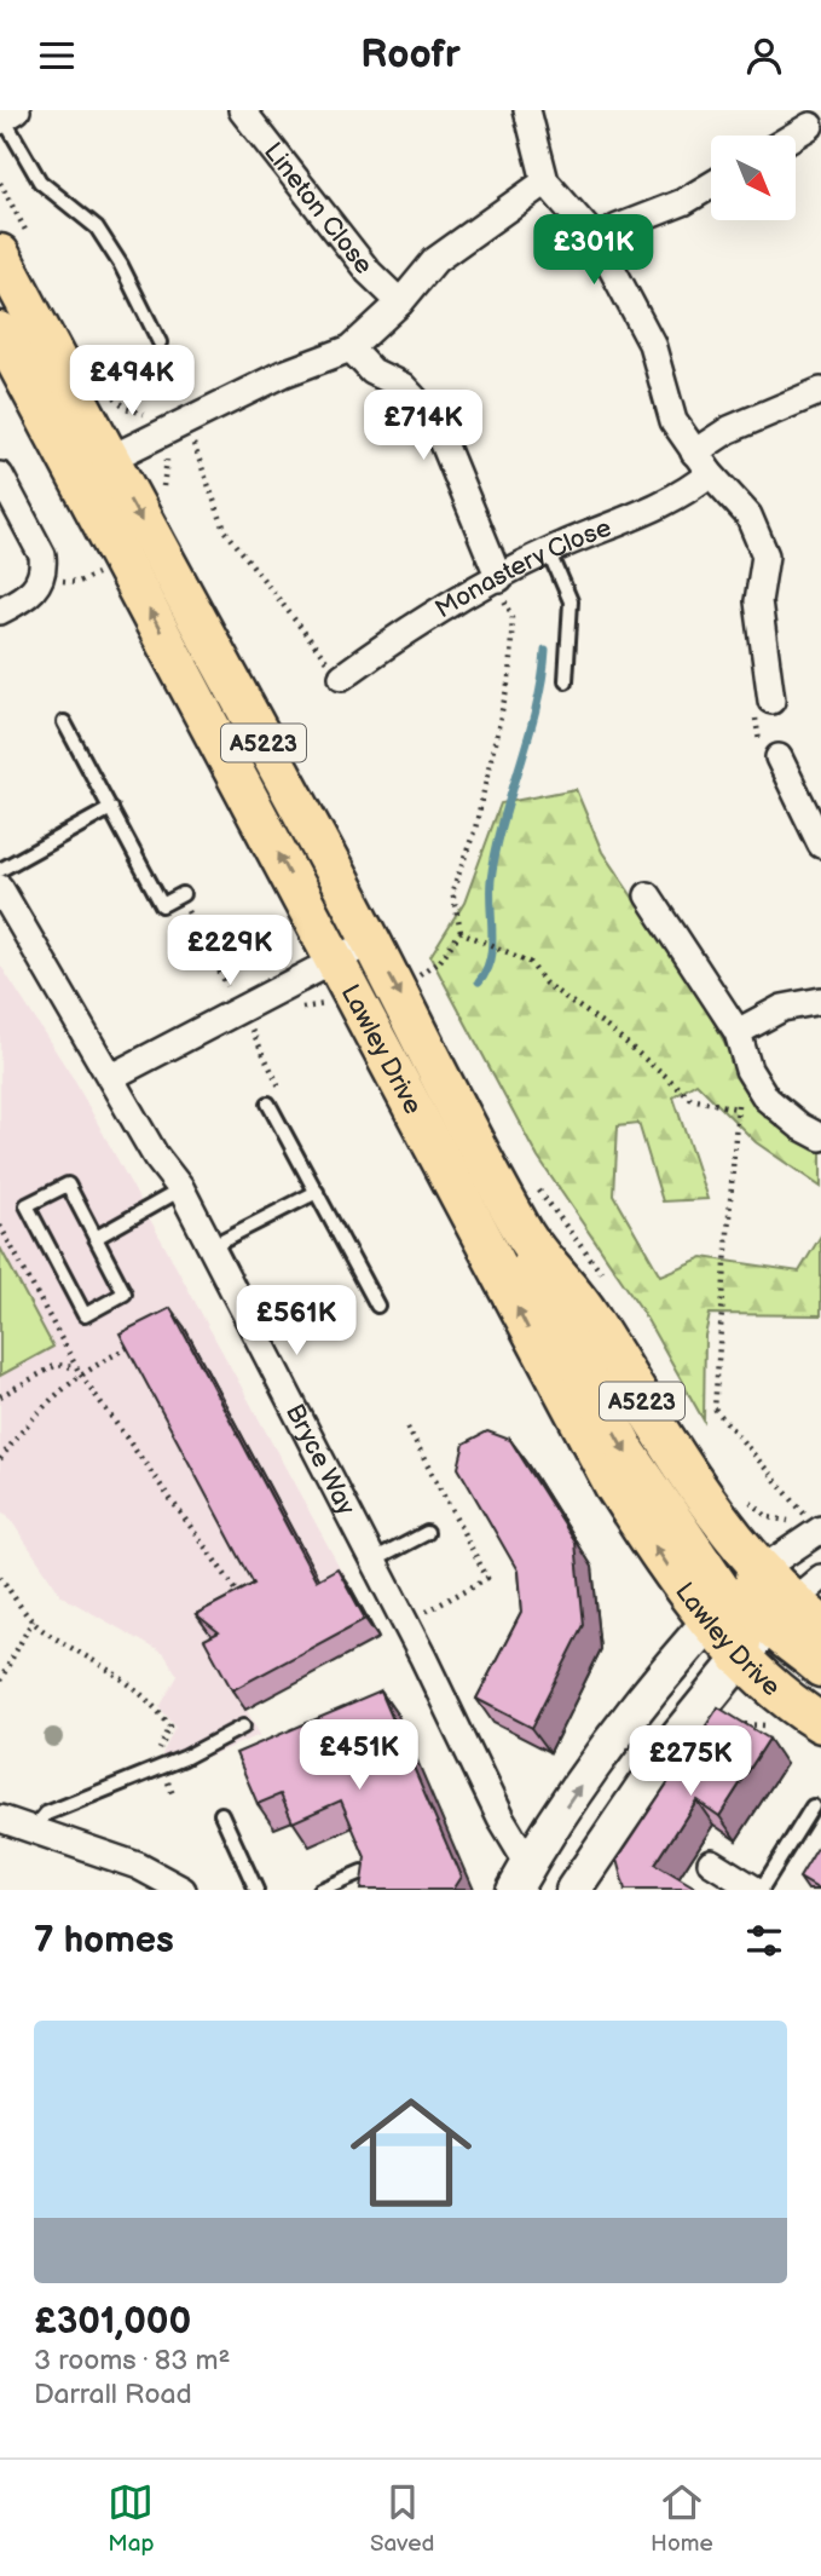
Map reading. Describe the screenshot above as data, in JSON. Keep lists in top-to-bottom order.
{
  "streets": {
    "main road": ["A5223", "Lawley Drive"],
    "street": ["Lineton Close", "Monastery Close", "Bryce Way"]
  },
  "north": "bottom right",
  "page": {
    "header": "Roofr",
    "price": [
      "£301K",
      "£494K",
      "£714K",
      "£229K",
      "£561K",
      "£451K",
      "£275K"
    ],
    "heading": "7 homes",
    "list": [
      {
        "name": "£301,000",
        "note": "3 rooms · 83 m² · Darrall Road"
      }
    ],
    "tabs": ["Map", "Saved", "Home"]
  }
}
